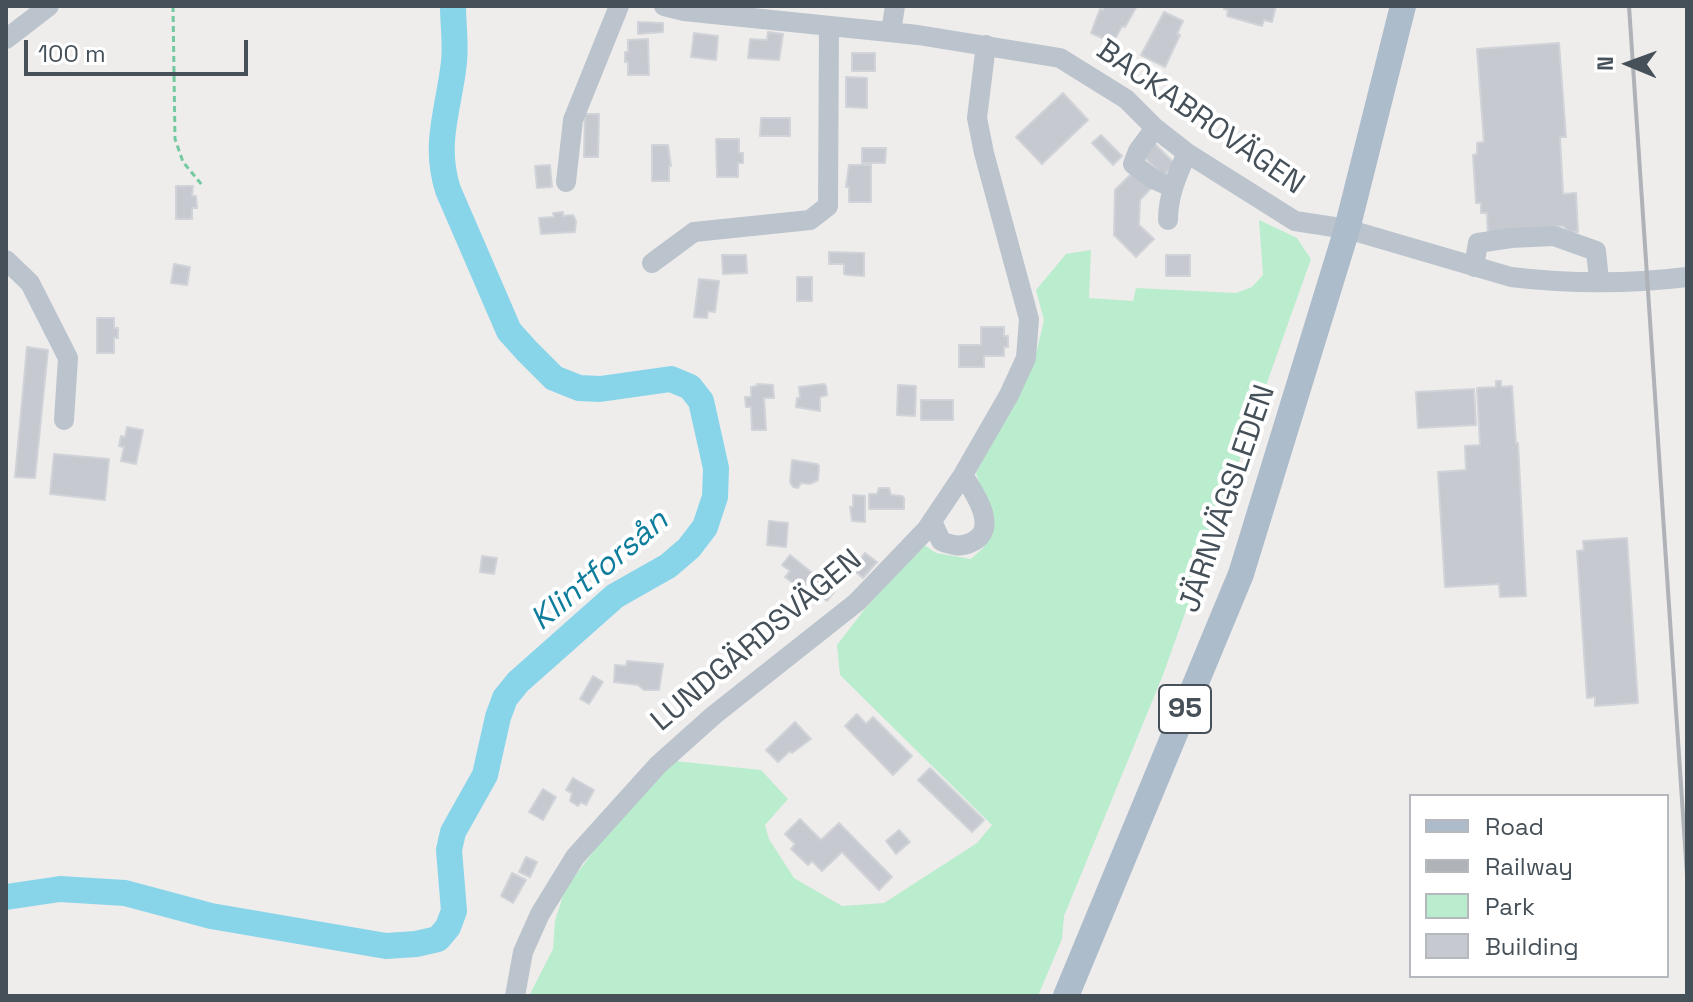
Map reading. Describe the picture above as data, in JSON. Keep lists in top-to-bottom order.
{
  "streets": {
    "main road": ["JÄRNVÄGSLEDEN", "95"],
    "street": ["BACKABROVÄGEN", "LUNDGÄRDSVÄGEN"]
  },
  "crossings": [
    ["BACKABROVÄGEN", "JÄRNVÄGSLEDEN"],
    ["BACKABROVÄGEN", "LUNDGÄRDSVÄGEN"]
  ],
  "water": ["Klintforsån"],
  "legend": [
    "Road",
    "Railway",
    "Park",
    "Building"
  ],
  "scale_bar": "100 m",
  "north": "left"
}
